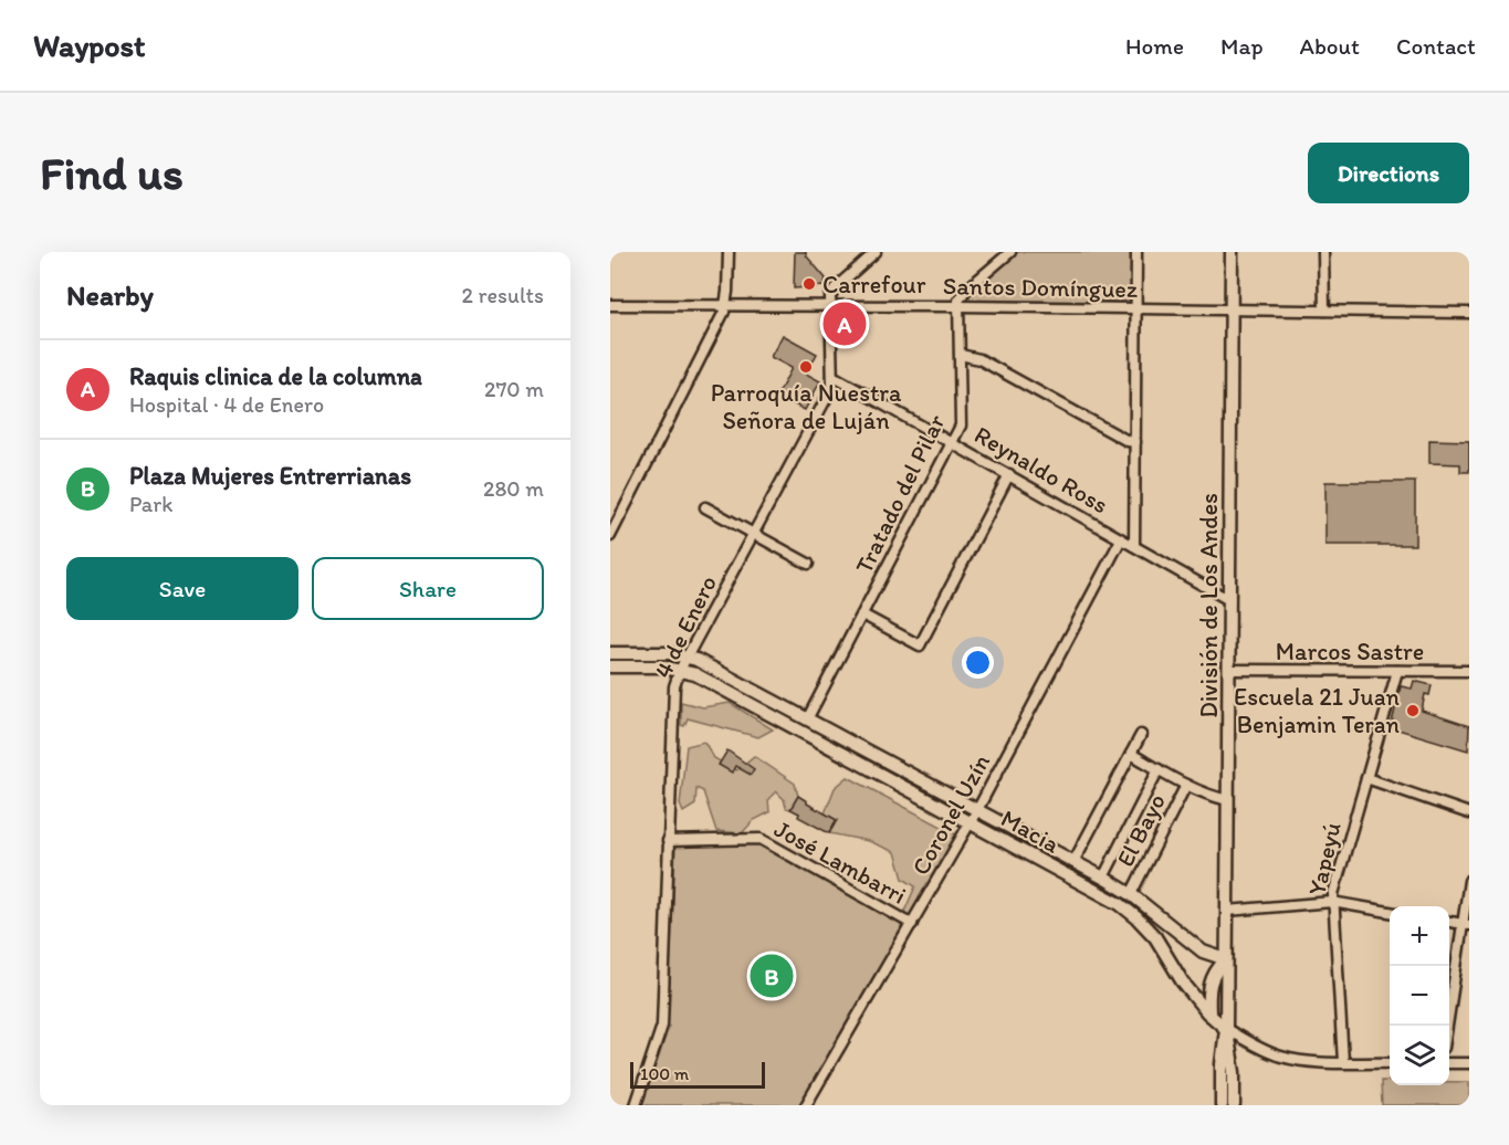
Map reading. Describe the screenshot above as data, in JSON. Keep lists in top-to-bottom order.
{
  "streets": {
    "street": [
      "Santos Domínguez",
      "Reynaldo Ross",
      "Tratado del Pilar",
      "División de Los Andes",
      "4 de Enero",
      "Marcos Sastre",
      "Coronel Uzín",
      "El Bayo",
      "Macia",
      "Yapeyú",
      "José Lambarri"
    ]
  },
  "crossings": [
    ["Santos Domínguez", "Tratado del Pilar"],
    ["Santos Domínguez", "División de Los Andes"],
    ["Santos Domínguez", "4 de Enero"],
    ["Reynaldo Ross", "Tratado del Pilar"],
    ["Reynaldo Ross", "División de Los Andes"],
    ["Reynaldo Ross", "4 de Enero"],
    ["Reynaldo Ross", "Coronel Uzín"],
    ["Tratado del Pilar", "Macia"],
    ["División de Los Andes", "Marcos Sastre"],
    ["División de Los Andes", "Macia"],
    ["4 de Enero", "Macia"],
    ["4 de Enero", "José Lambarri"],
    ["Marcos Sastre", "Yapeyú"],
    ["Coronel Uzín", "Macia"],
    ["Coronel Uzín", "José Lambarri"],
    ["El Bayo", "Macia"],
    ["Macia", "Yapeyú"]
  ],
  "places": ["Carrefour", "Parroquía Nuestra Señora de Luján", "Escuela 21 Juan Benjamin Teran"],
  "scale_bar": "100 m",
  "page": {
    "header": "Waypost",
    "nav": [
      "Home",
      "Map",
      "About",
      "Contact"
    ],
    "buttons": [
      "Directions",
      ["Save", "Share"]
    ],
    "title": "Find us",
    "heading": ["Nearby", "2 results"],
    "pins": ["A", "B"],
    "list": [
      {
        "mark": "A",
        "name": "Raquis clinica de la columna",
        "note": "Hospital · 4 de Enero",
        "value": "270 m"
      },
      {
        "mark": "B",
        "name": "Plaza Mujeres Entrerrianas",
        "note": "Park",
        "value": "280 m"
      }
    ],
    "map_buttons": ["+", "−"],
    "scale": "100 m"
  }
}
